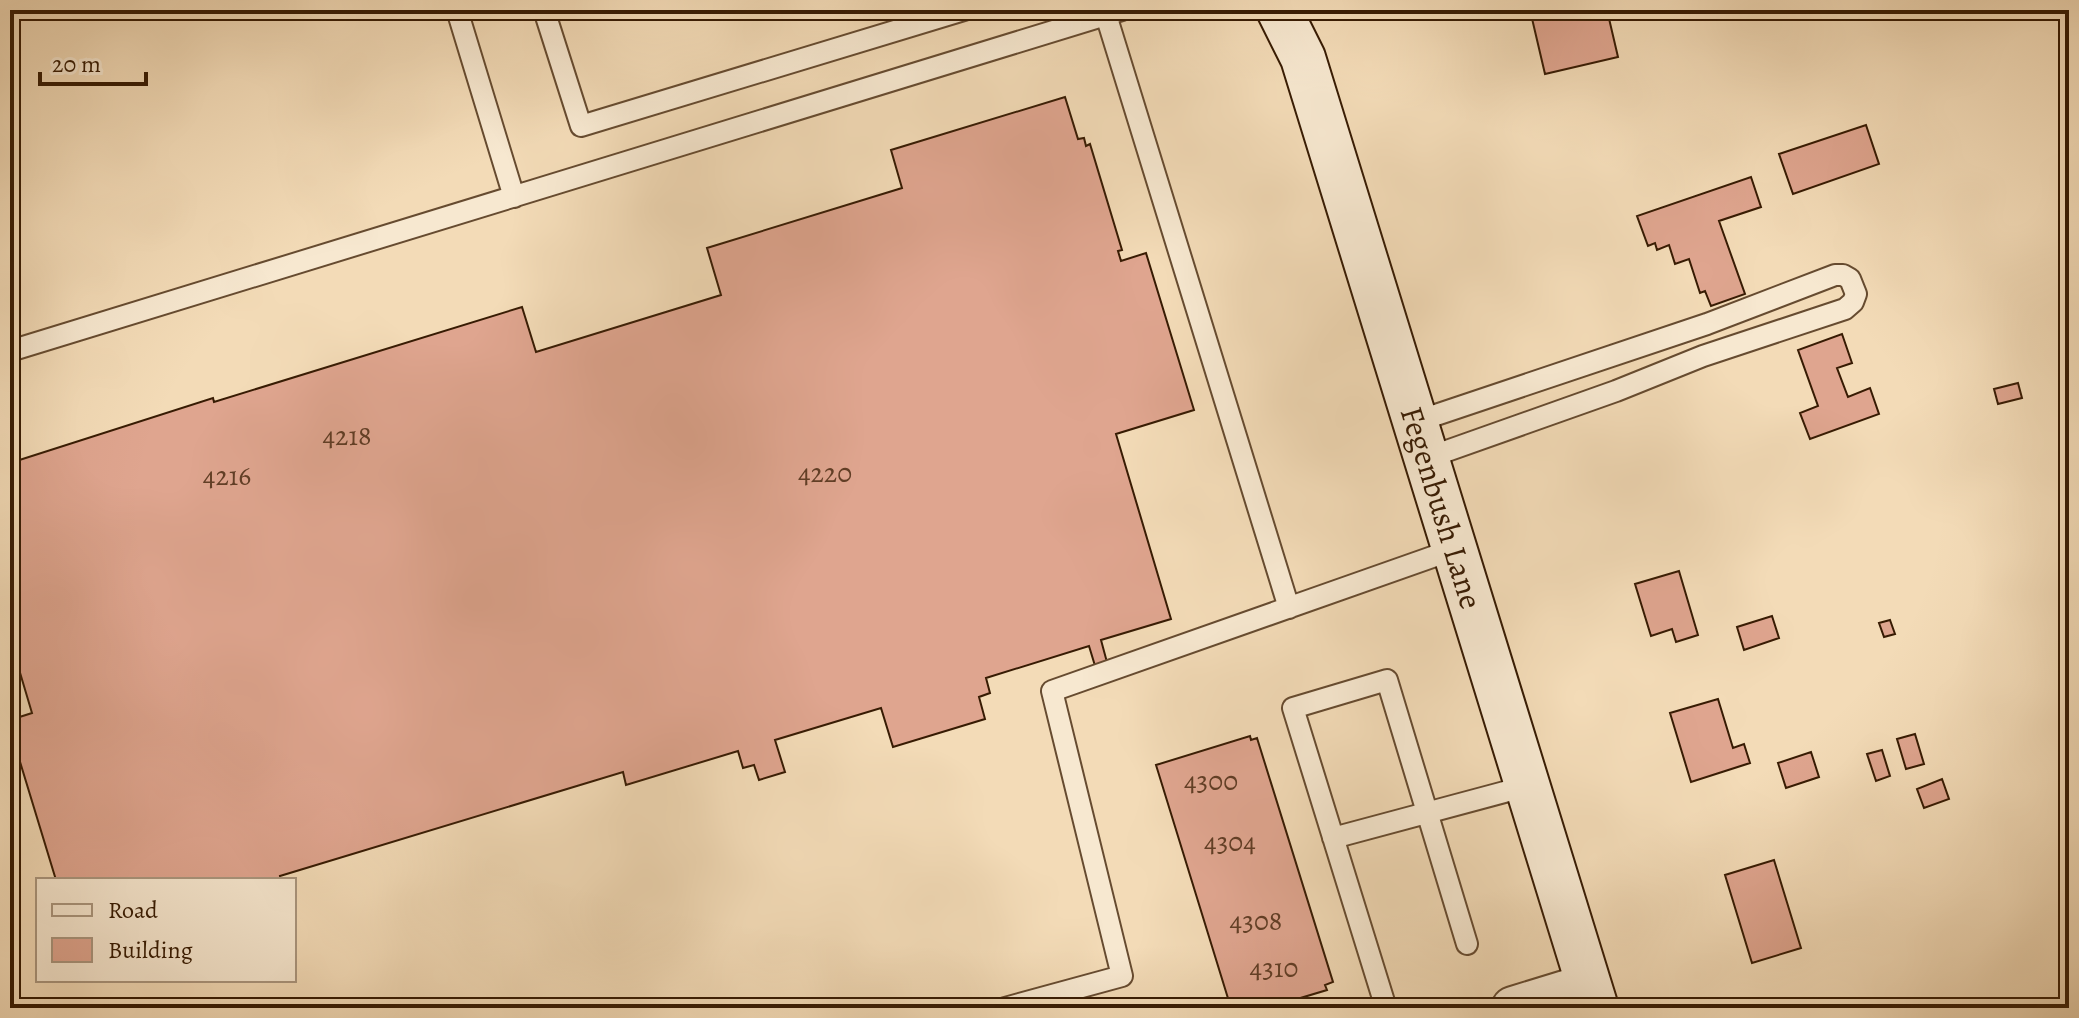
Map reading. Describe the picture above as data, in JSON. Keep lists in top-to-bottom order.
{
  "streets": {
    "main road": ["Fegenbush Lane"]
  },
  "house_numbers": [
    "4218",
    "4220",
    "4216",
    "4300",
    "4304",
    "4308",
    "4310"
  ],
  "legend": ["Road", "Building"],
  "scale_bar": "20 m"
}
